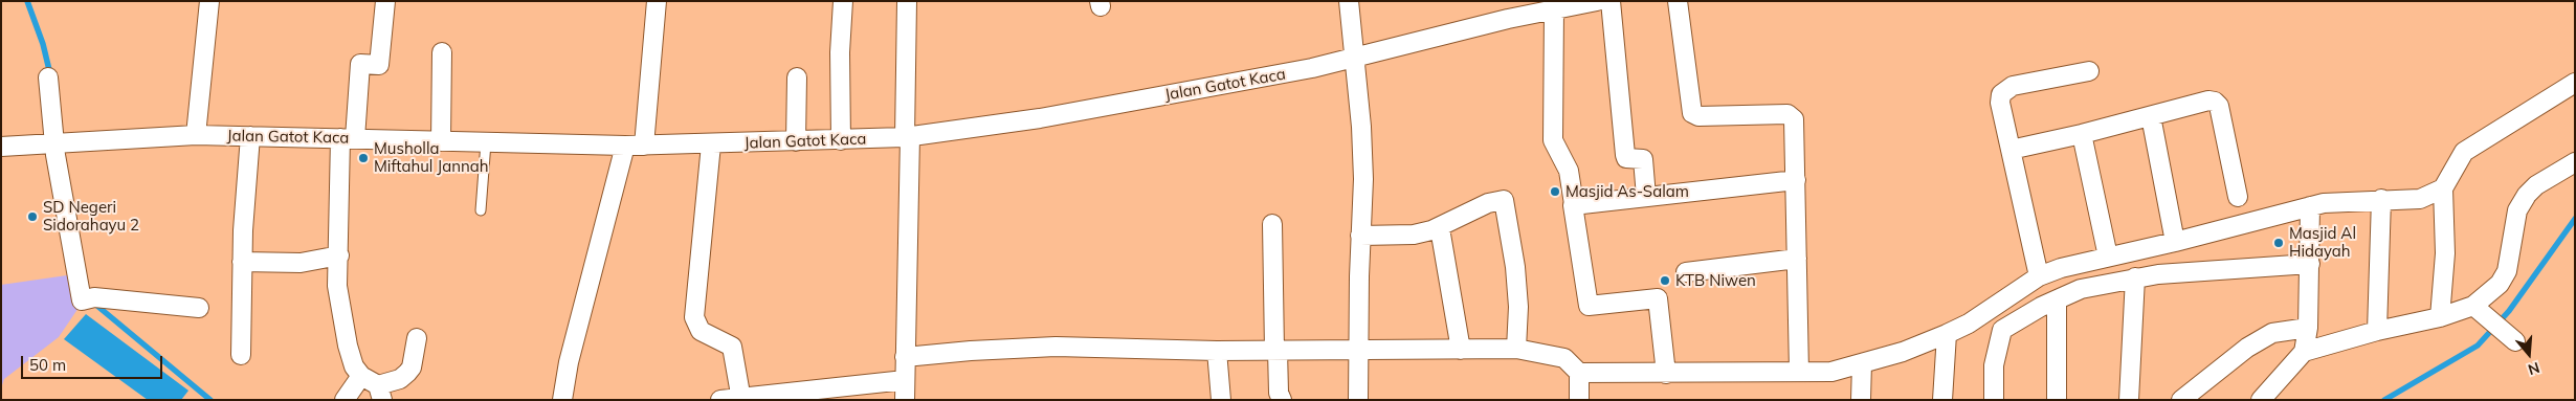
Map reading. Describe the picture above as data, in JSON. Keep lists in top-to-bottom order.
{
  "streets": {
    "street": ["Jalan Gatot Kaca"]
  },
  "places": [
    "Musholla Miftahul Jannah",
    "Masjid As-Salam",
    "SD Negeri Sidorahayu 2",
    "Masjid Al Hidayah",
    "KTB Niwen"
  ],
  "scale_bar": "50 m",
  "north": "bottom"
}
